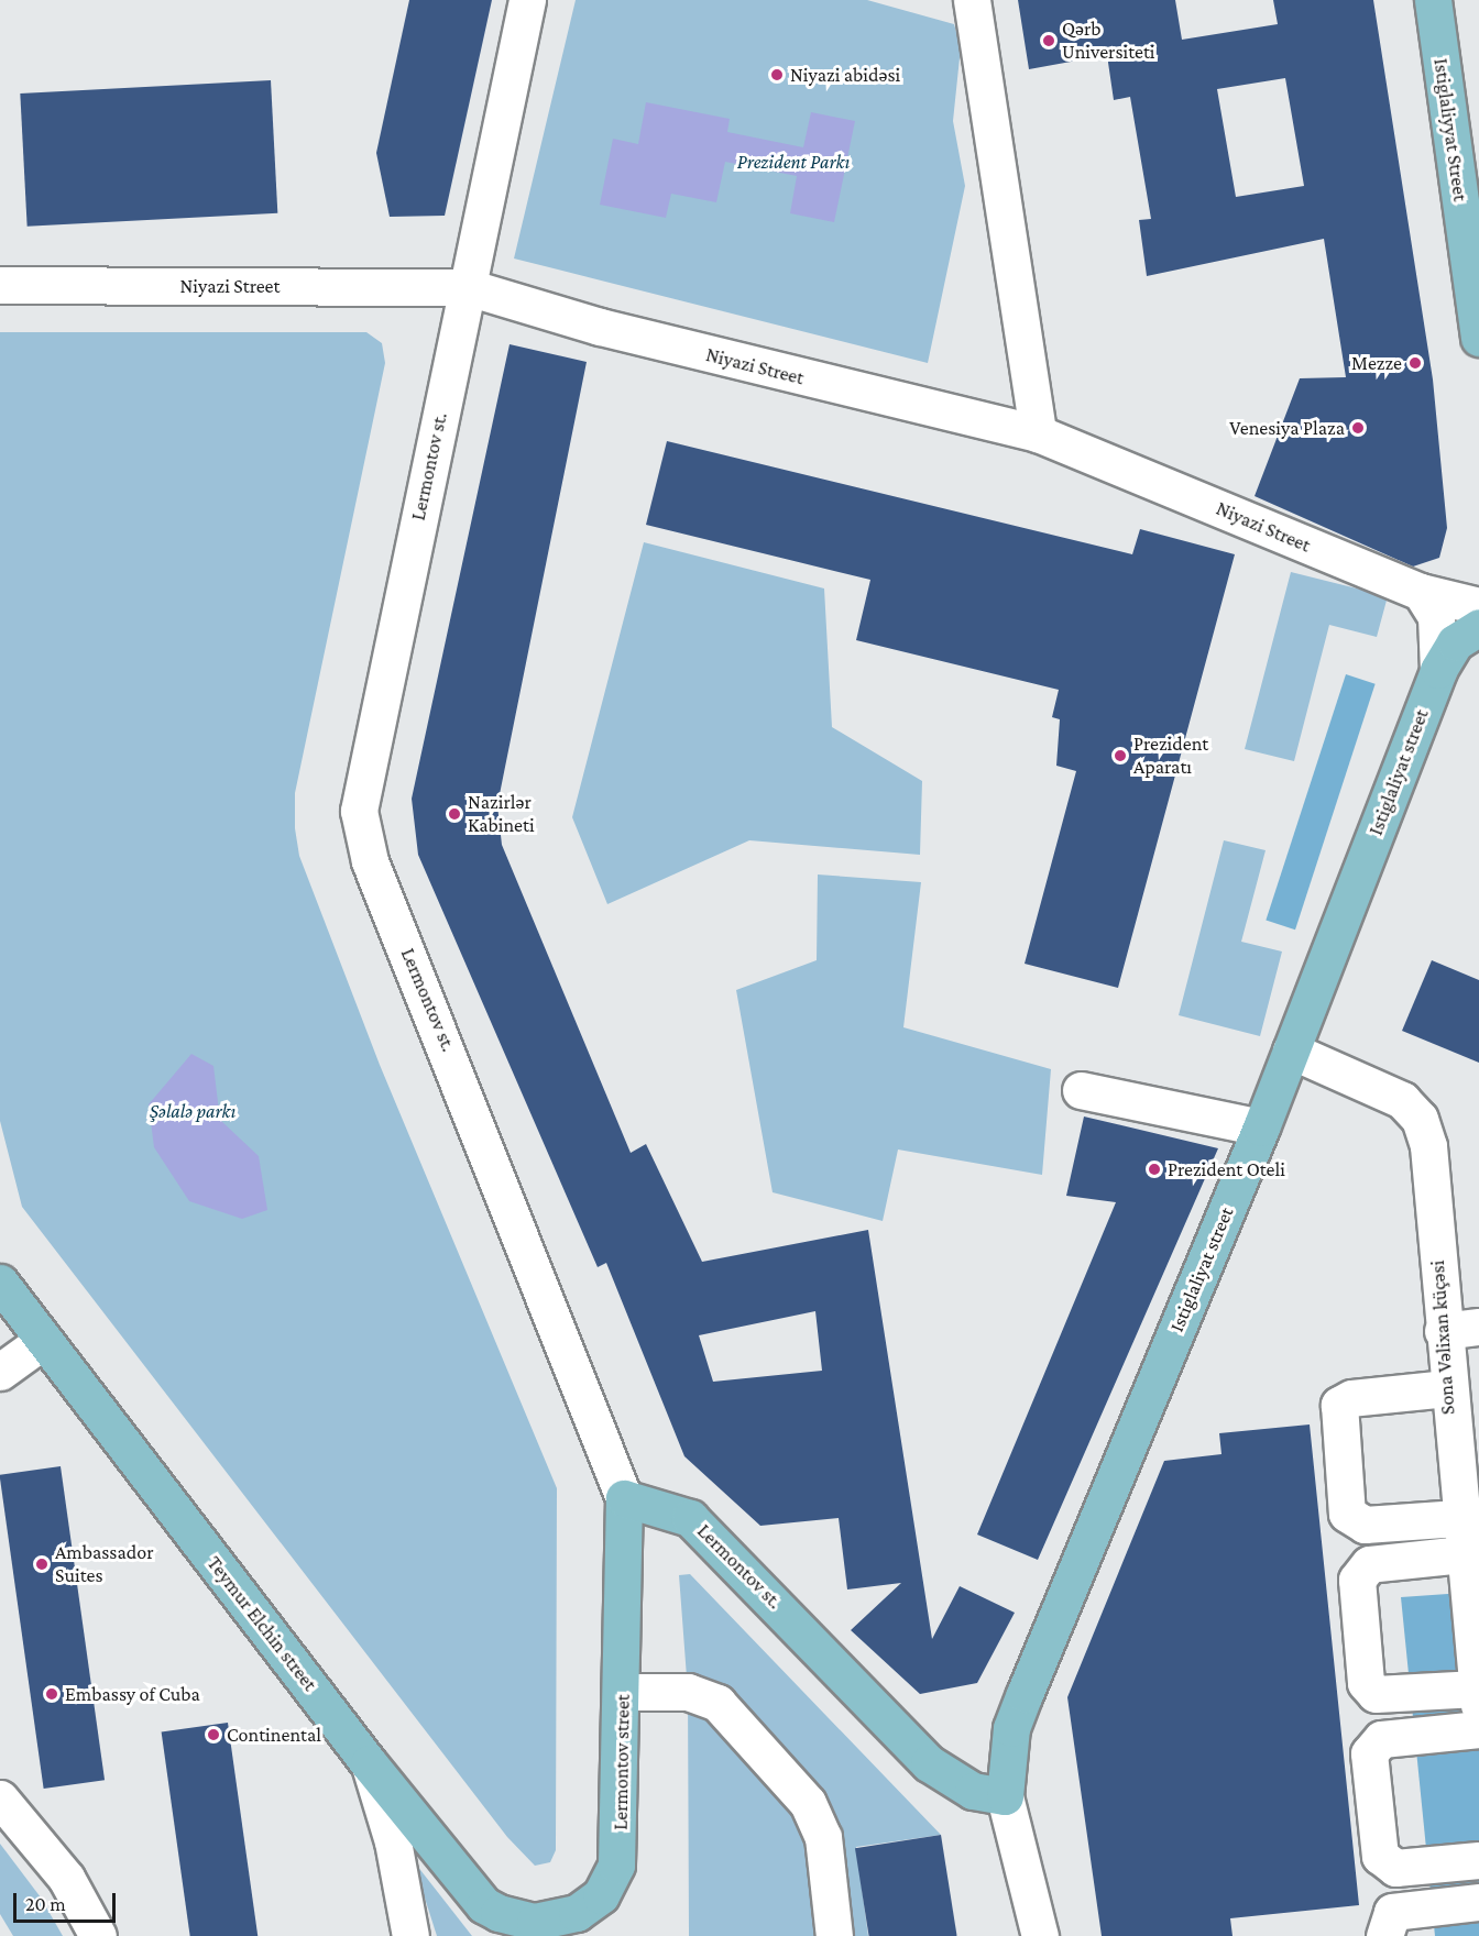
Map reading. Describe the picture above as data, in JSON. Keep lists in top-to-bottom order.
{
  "streets": {
    "main road": [
      "Istiglaliyyat Street",
      "Lermontov st.",
      "Istiglaliyat street",
      "Teymur Elchin street",
      "Lermontov street"
    ],
    "street": ["Niyazi Street", "Sona Vəlixan küçəsi"]
  },
  "crossings": [
    ["Niyazi Street", "Lermontov st."],
    ["Lermontov st.", "Istiglaliyat street"],
    ["Lermontov st.", "Lermontov street"],
    ["Istiglaliyat street", "Sona Vəlixan küçəsi"],
    ["Teymur Elchin street", "Lermontov street"]
  ],
  "parks": ["Prezident Parkı", "Şəlalə parkı"],
  "places": [
    "Qərb Universiteti",
    "Niyazi abidəsi",
    "Mezze",
    "Venesiya Plaza",
    "Prezident Aparatı",
    "Nazirlər Kabineti",
    "Prezident Oteli",
    "Ambassador Suites",
    "Embassy of Cuba",
    "Continental"
  ],
  "scale_bar": "20 m"
}
